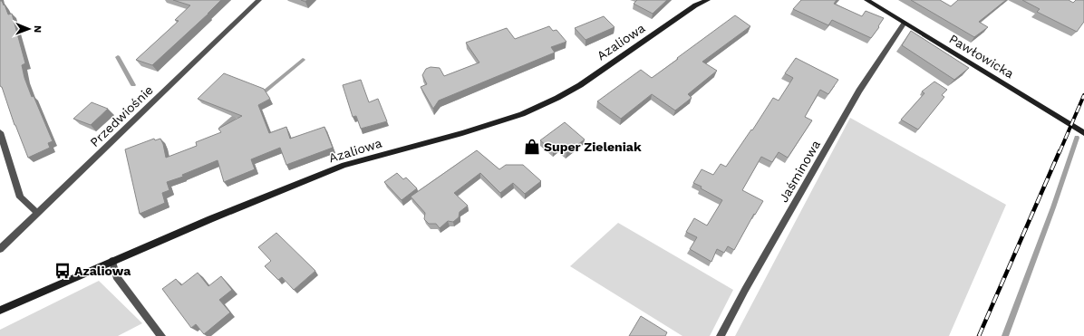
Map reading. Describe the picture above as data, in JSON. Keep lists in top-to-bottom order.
{
  "streets": {
    "street": [
      "Azaliowa",
      "Pawłowicka",
      "Przedwiośnie",
      "Jaśminowa"
    ]
  },
  "crossings": [
    ["Pawłowicka", "Jaśminowa"]
  ],
  "places": {
    "shop": ["Super Zieleniak"],
    "bus stop": ["Azaliowa"]
  },
  "north": "right"
}
